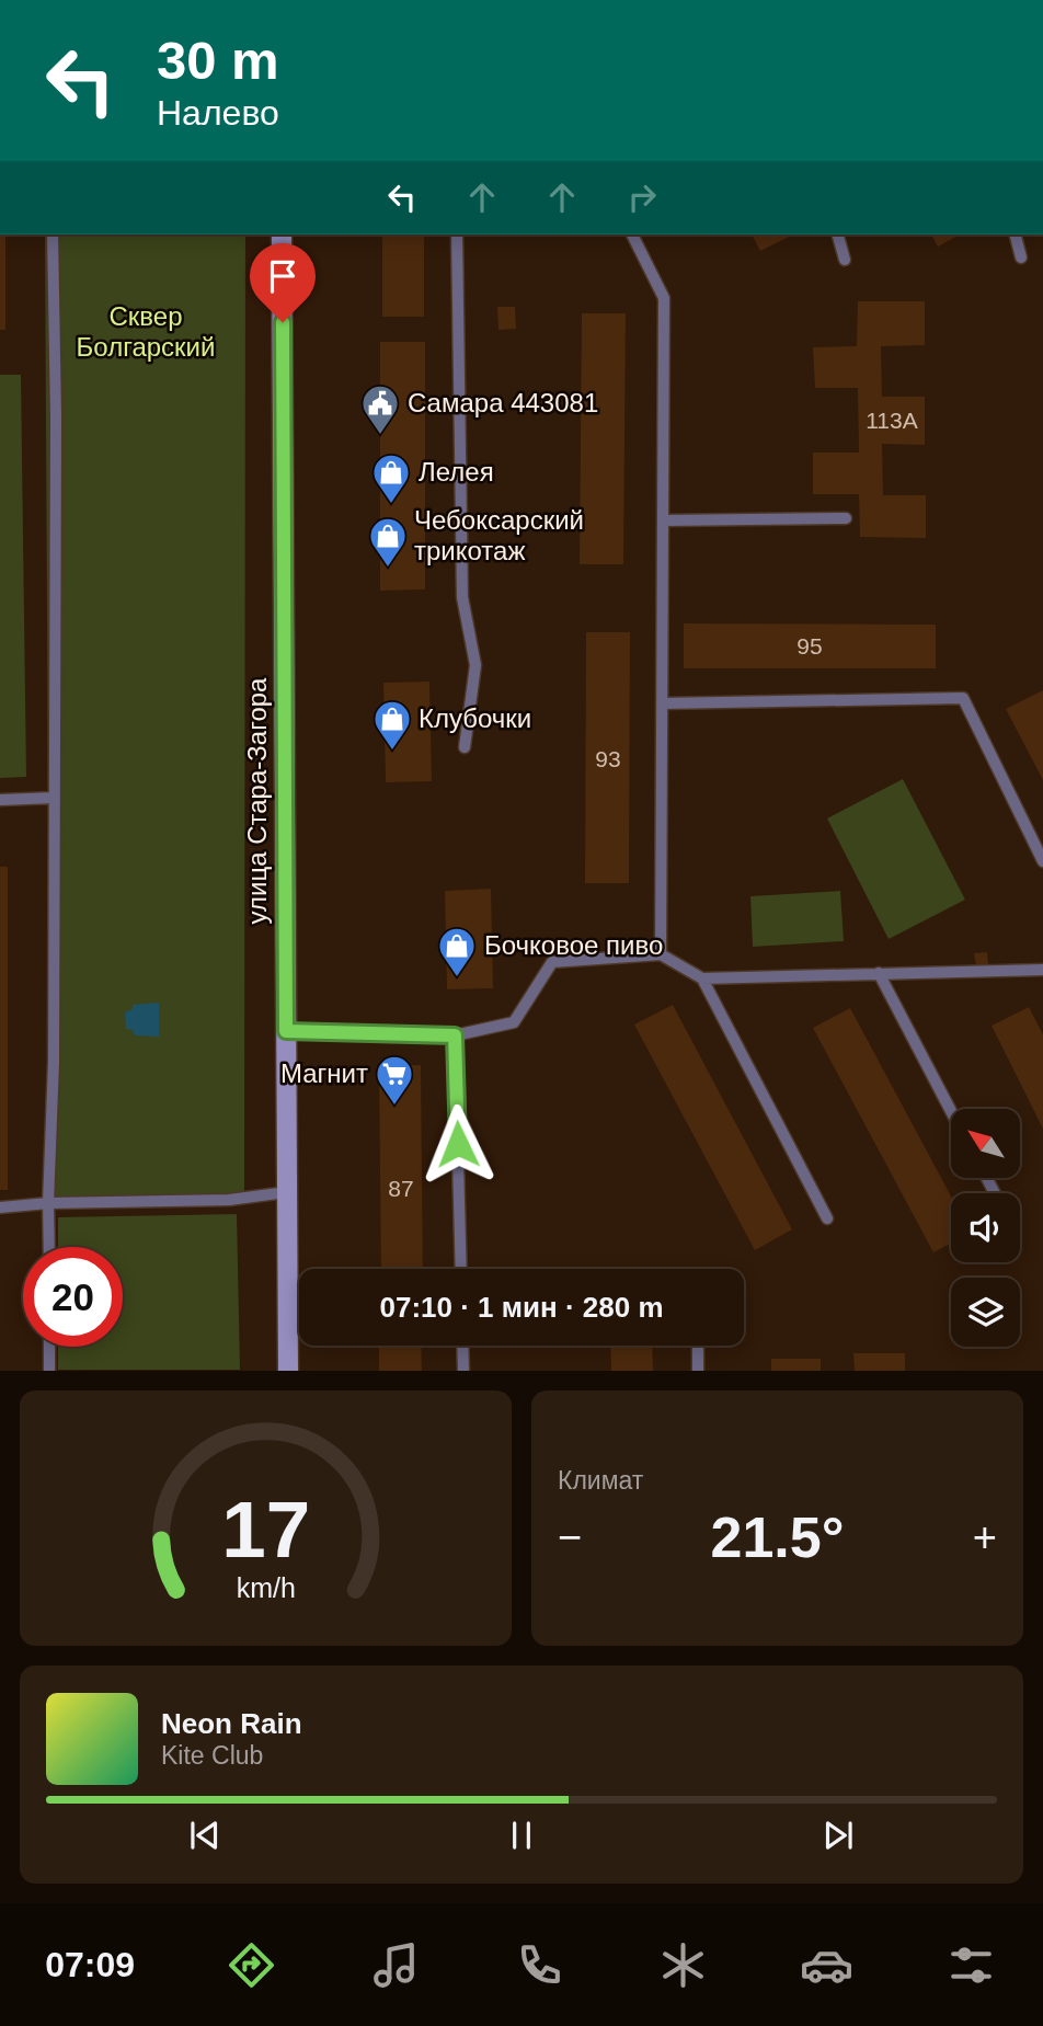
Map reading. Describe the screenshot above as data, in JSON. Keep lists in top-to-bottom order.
{
  "streets": {
    "main road": ["улица Стара-Загора"]
  },
  "parks": ["Сквер Болгарский"],
  "places": {
    "public building": ["Самара 443081"],
    "shop": [
      "Лелея",
      "Чебоксарский трикотаж",
      "Клубочки",
      "Бочковое пиво"
    ],
    "supermarket": ["Магнит"]
  },
  "house_numbers": [
    "113А",
    "95",
    "93",
    "87"
  ],
  "north": "top left",
  "page": {
    "turn": ["30 m", "Налево"],
    "limit": "20",
    "trip": "07:10 · 1 мин · 280 m",
    "tile": "Климат",
    "heat": ["−", "21.5°", "+"],
    "song": ["Neon Rain", "Kite Club"],
    "tabs": "07:09",
    "gauge": ["17", "km/h"]
  }
}
